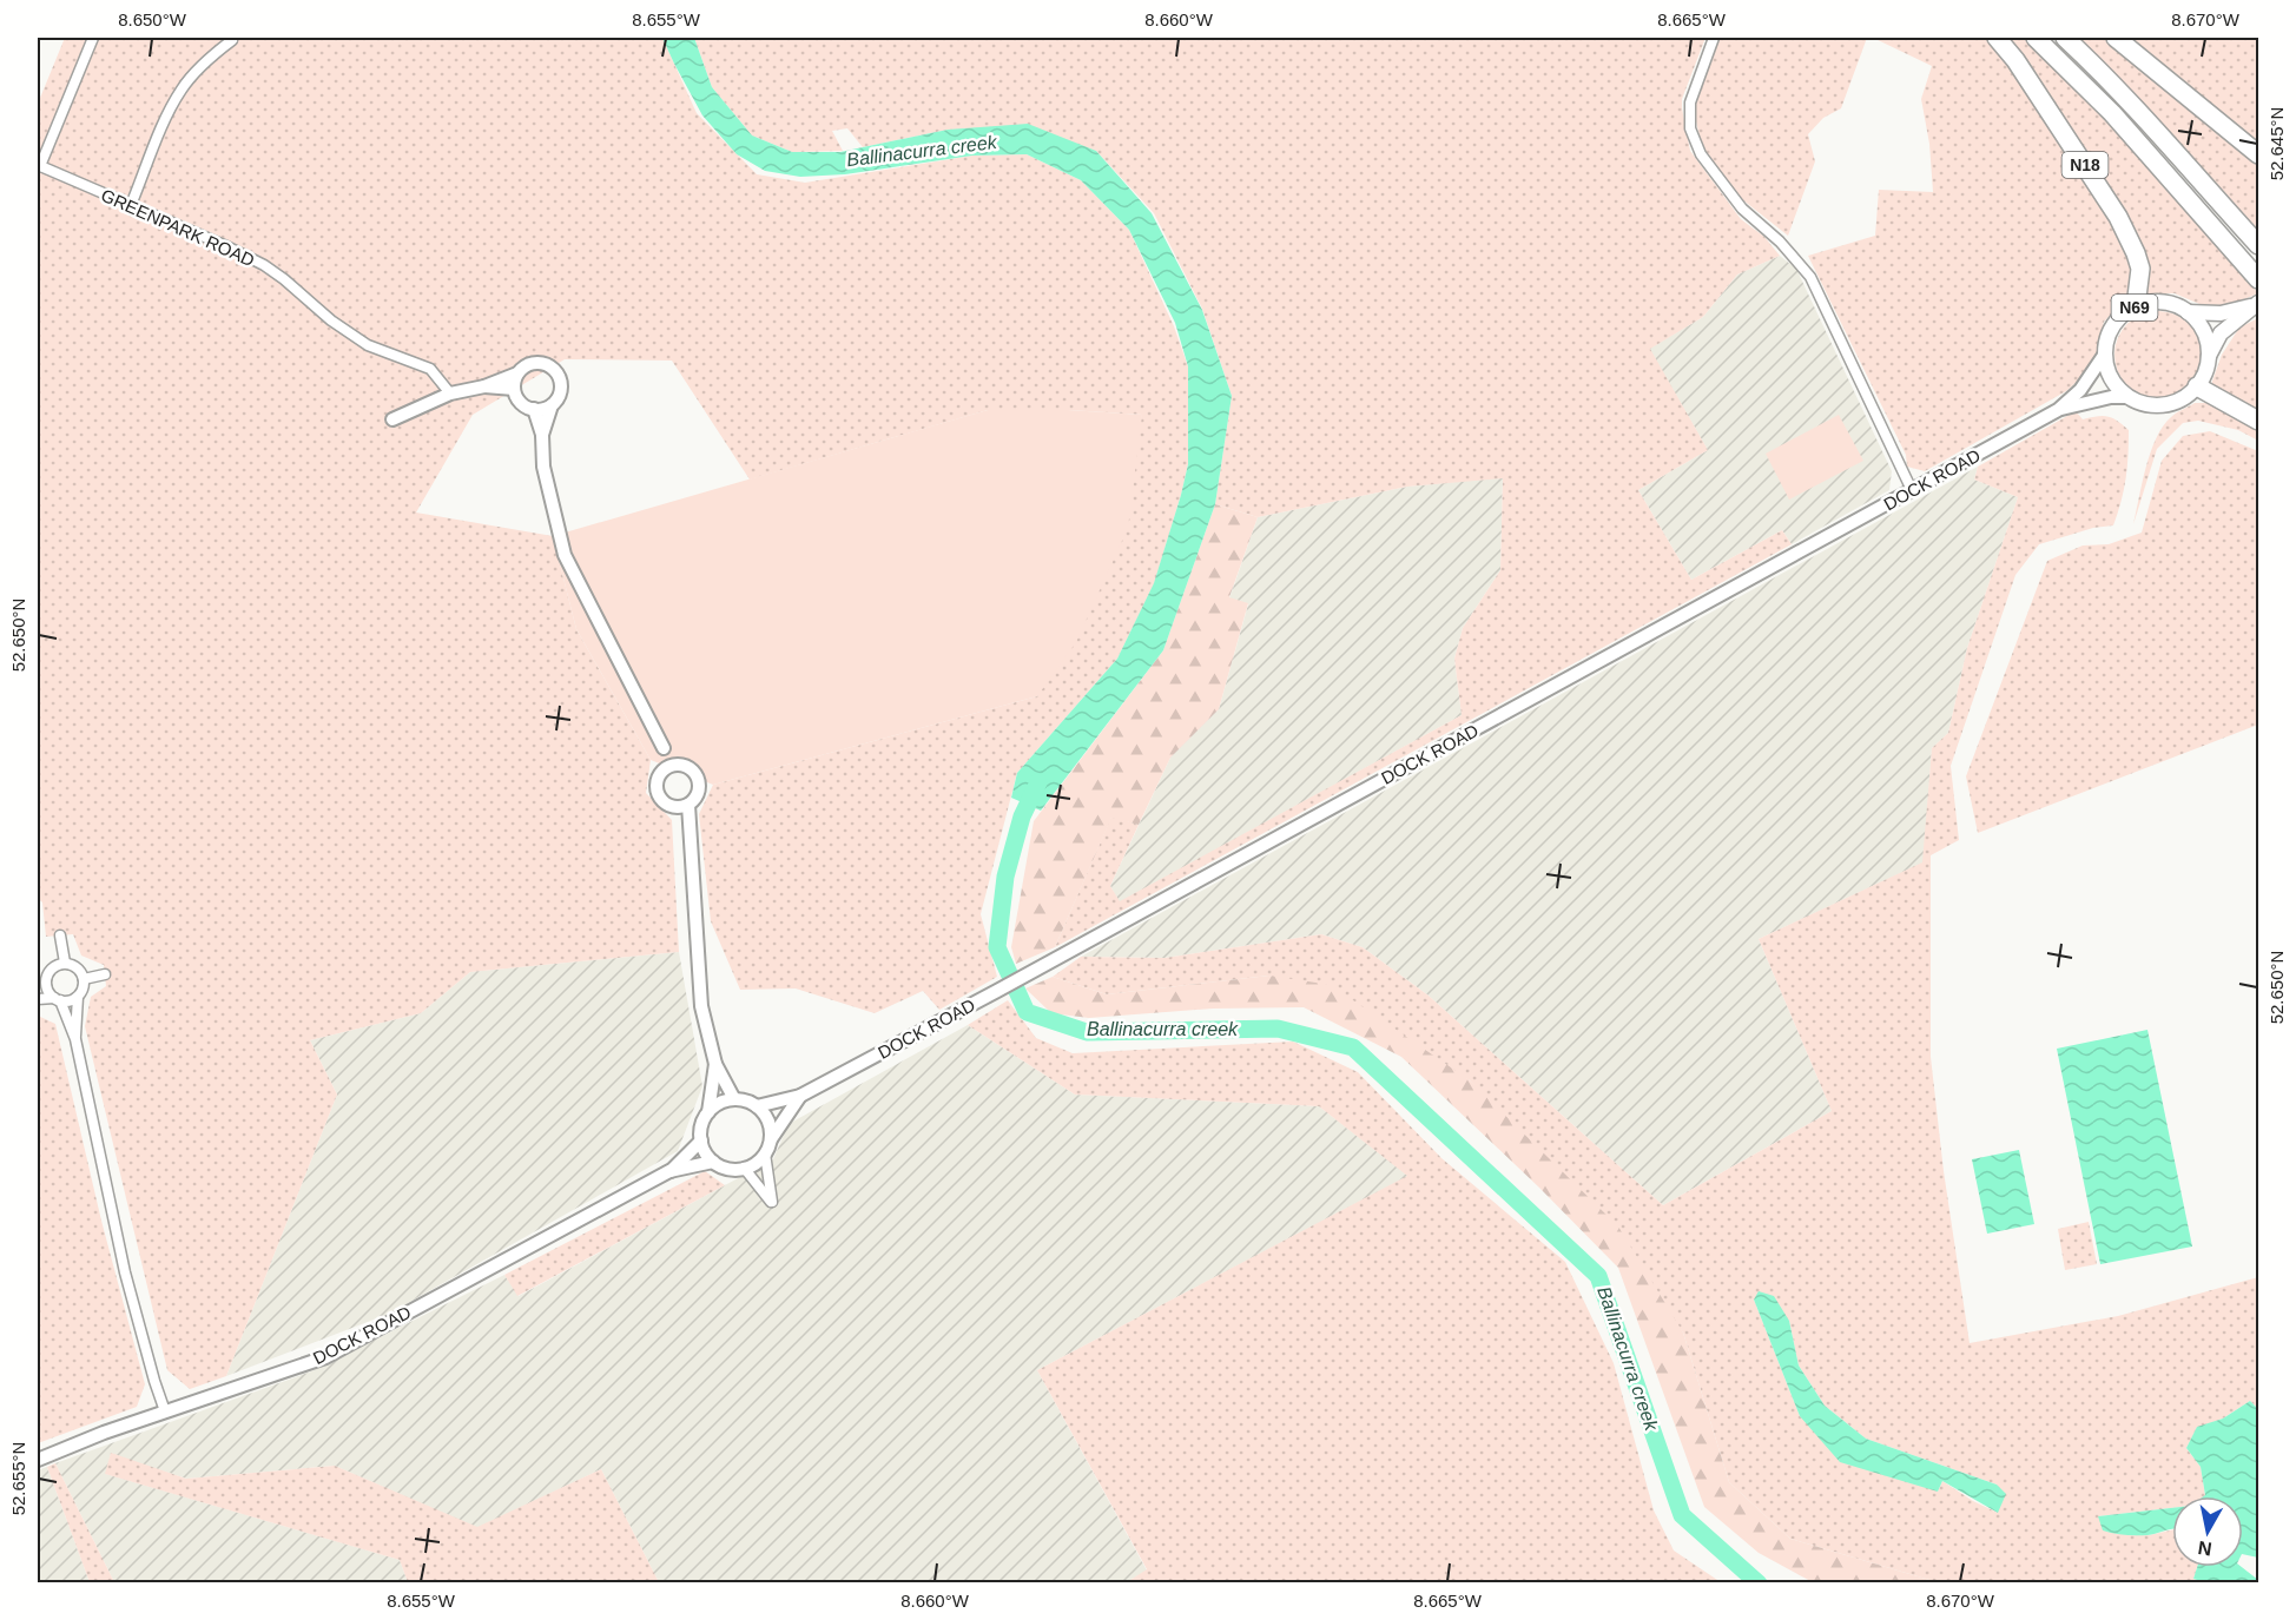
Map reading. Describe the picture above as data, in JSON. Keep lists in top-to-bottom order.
{
  "streets": {
    "highway": ["N18"],
    "main road": ["N69", "DOCK ROAD"],
    "street": ["GREENPARK ROAD"]
  },
  "crossings": [
    ["N18", "N69"],
    ["N18", "DOCK ROAD"],
    ["N69", "DOCK ROAD"]
  ],
  "water": ["Ballinacurra creek"],
  "north": "bottom",
  "coordinates": [
    "8.650°W",
    "8.655°W",
    "8.660°W",
    "8.665°W",
    "8.670°W",
    "52.645°N",
    "52.650°N",
    "52.655°N"
  ]
}
